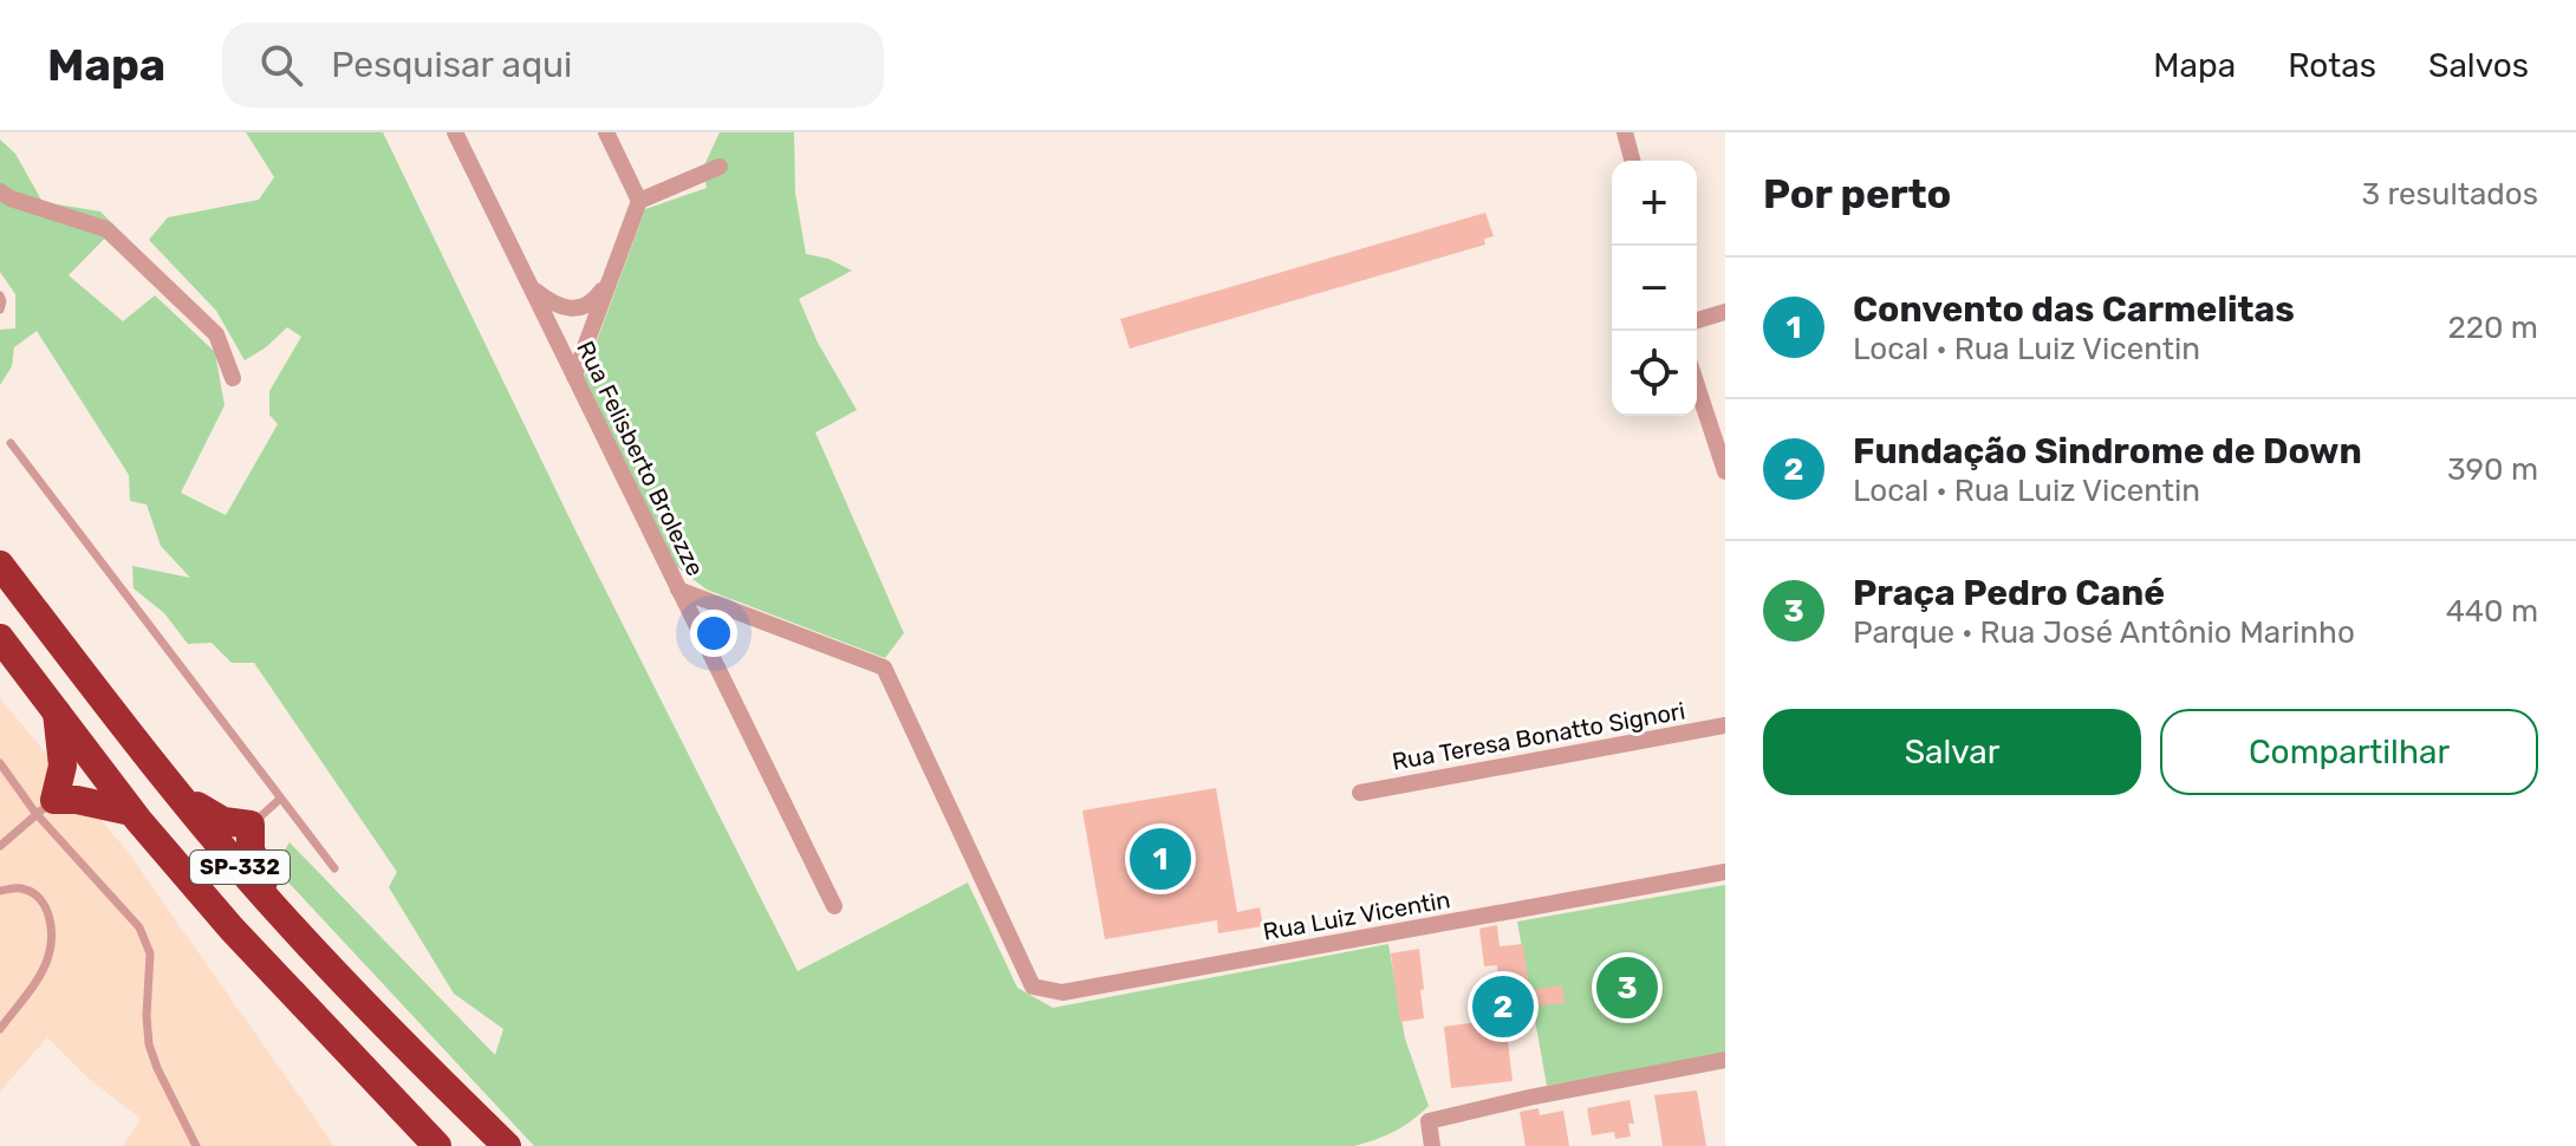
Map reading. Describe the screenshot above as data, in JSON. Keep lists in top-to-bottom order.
{
  "streets": {
    "highway": ["SP-332"],
    "street": ["Rua Felisberto Brolezze", "Rua Teresa Bonatto Signori", "Rua Luiz Vicentin"]
  },
  "crossings": [
    ["Rua Felisberto Brolezze", "Rua Luiz Vicentin"]
  ],
  "page": {
    "header": "Mapa",
    "search": "Pesquisar aqui",
    "nav": ["Mapa", "Rotas", "Salvos"],
    "heading": ["Por perto", "3 resultados"],
    "map_buttons": ["+", "−"],
    "list": [
      {
        "mark": "1",
        "name": "Convento das Carmelitas",
        "note": "Local · Rua Luiz Vicentin",
        "value": "220 m"
      },
      {
        "mark": "2",
        "name": "Fundação Sindrome de Down",
        "note": "Local · Rua Luiz Vicentin",
        "value": "390 m"
      },
      {
        "mark": "3",
        "name": "Praça Pedro Cané",
        "note": "Parque · Rua José Antônio Marinho",
        "value": "440 m"
      }
    ],
    "buttons": ["Salvar", "Compartilhar"],
    "pins": ["1", "3", "2"]
  }
}
